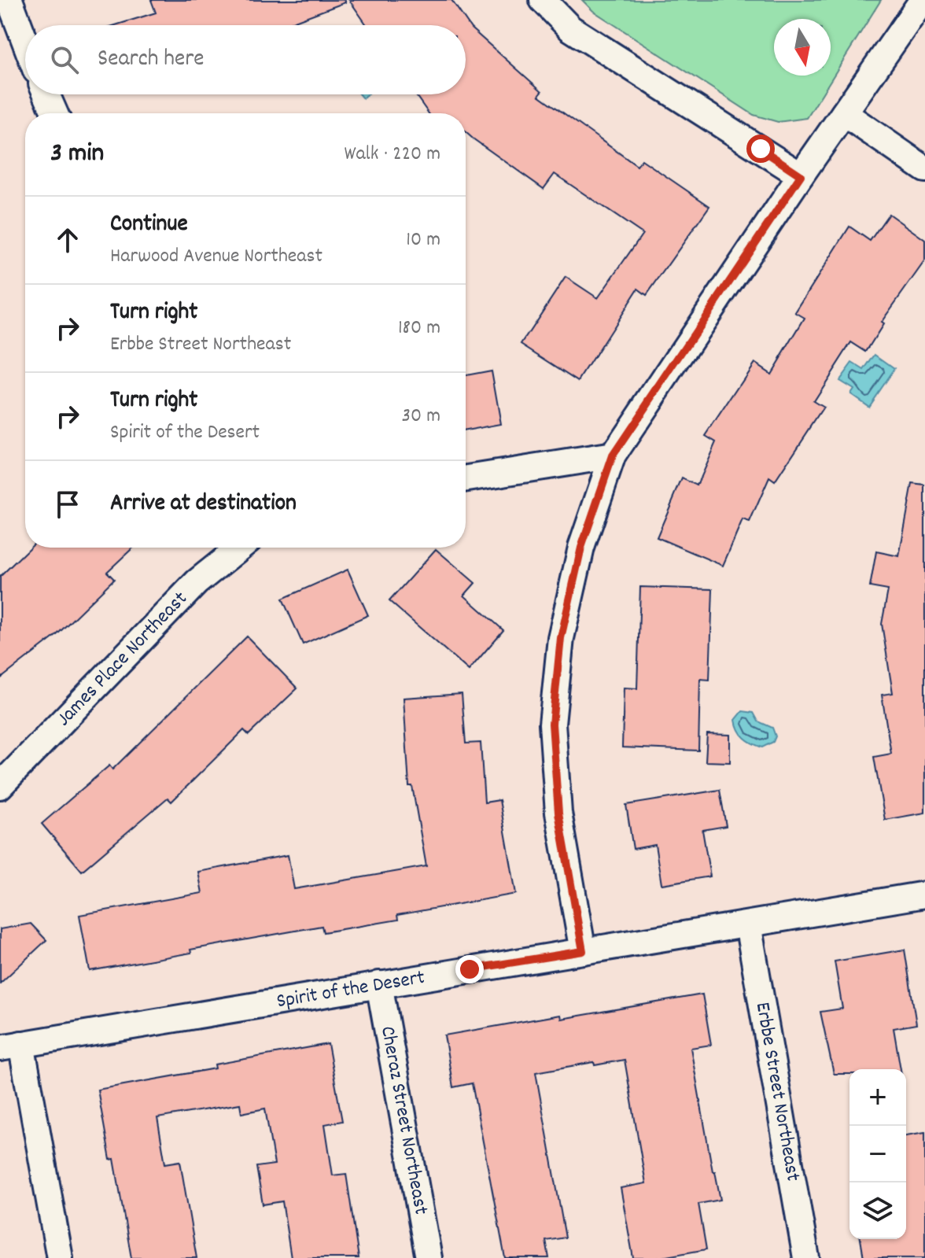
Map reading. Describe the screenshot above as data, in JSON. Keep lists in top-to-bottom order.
{
  "streets": {
    "street": [
      "James Place Northeast",
      "Spirit of the Desert",
      "Erbbe Street Northeast",
      "Cheraz Street Northeast"
    ]
  },
  "crossings": [
    ["Spirit of the Desert", "Erbbe Street Northeast"],
    ["Spirit of the Desert", "Cheraz Street Northeast"]
  ],
  "north": "bottom",
  "page": {
    "search": "Search here",
    "heading": ["3 min", "Walk · 220 m"],
    "list": [
      ["Continue", "Harwood Avenue Northeast", "10 m"],
      ["Turn right", "Erbbe Street Northeast", "180 m"],
      ["Turn right", "Spirit of the Desert", "30 m"],
      "Arrive at destination"
    ],
    "map_buttons": ["+", "−"]
  }
}
